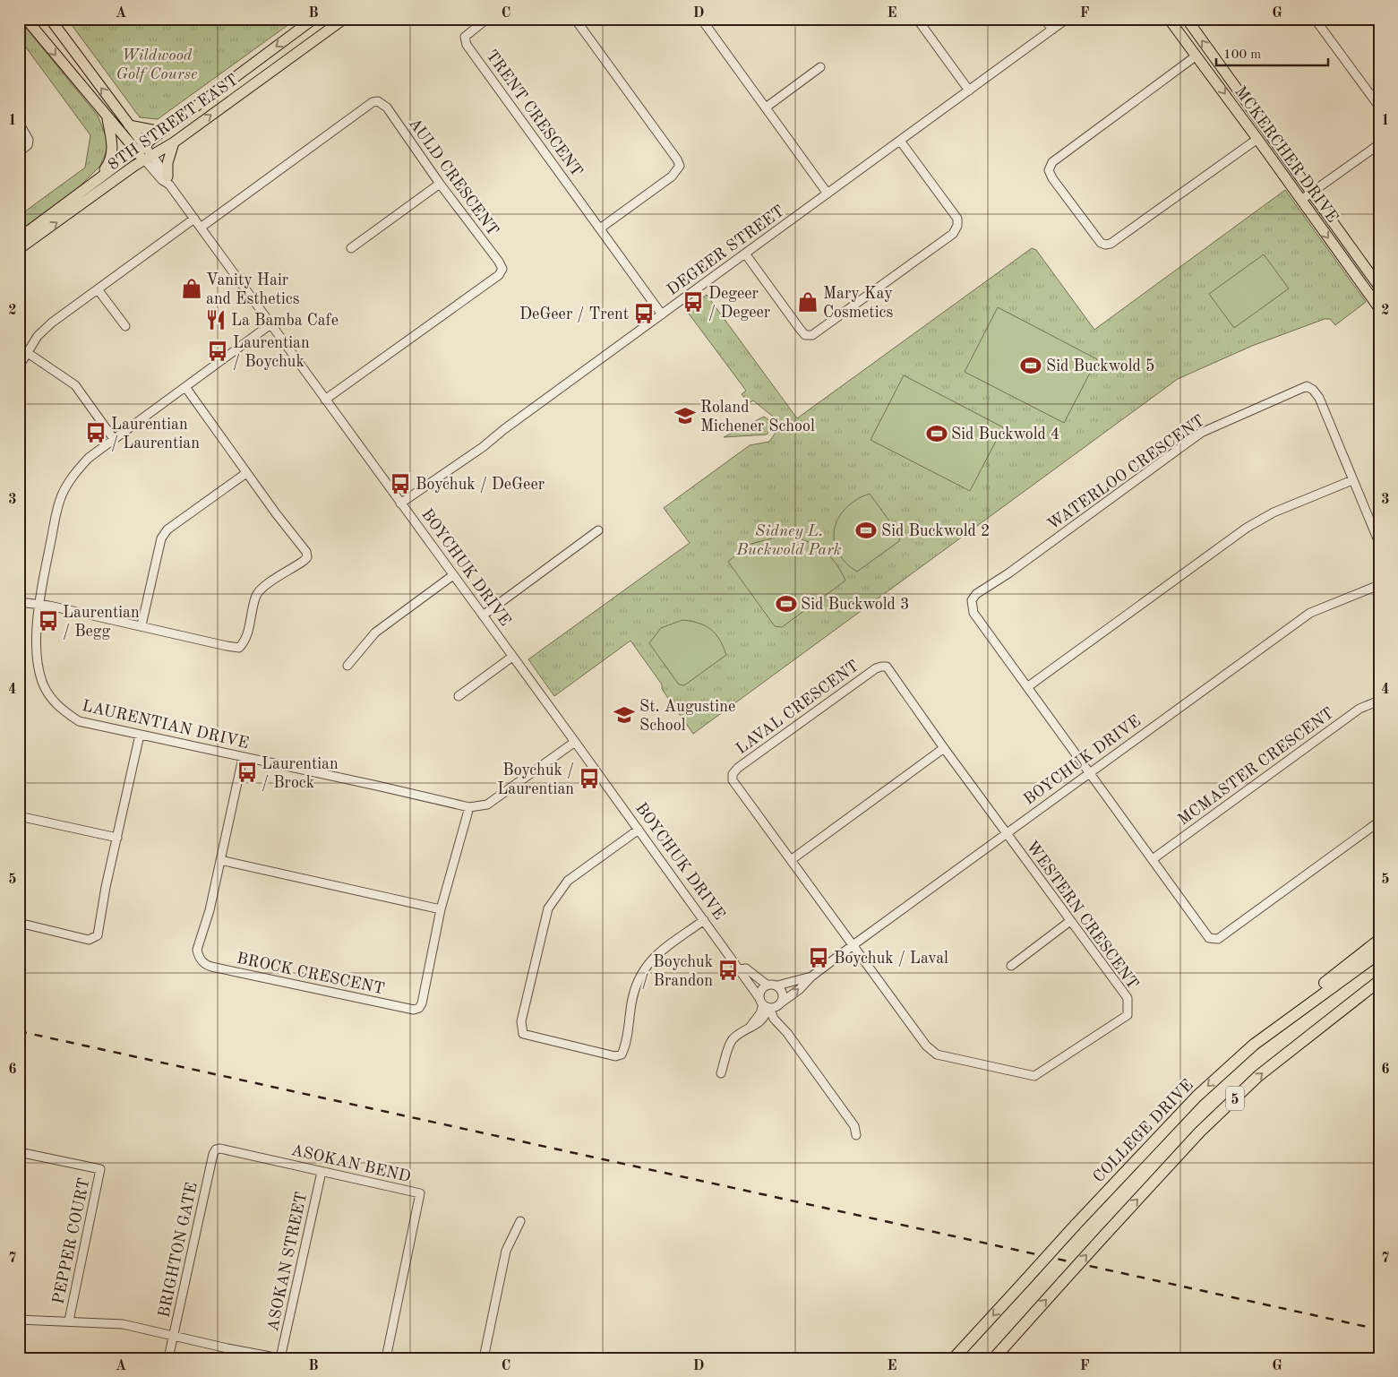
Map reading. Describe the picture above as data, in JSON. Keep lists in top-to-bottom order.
{
  "streets": {
    "highway": ["5", "COLLEGE DRIVE"],
    "main road": ["8TH STREET EAST", "MCKERCHER DRIVE", "BOYCHUK DRIVE"],
    "street": [
      "TRENT CRESCENT",
      "AULD CRESCENT",
      "DEGEER STREET",
      "WATERLOO CRESCENT",
      "LAVAL CRESCENT",
      "LAURENTIAN DRIVE",
      "MCMASTER CRESCENT",
      "WESTERN CRESCENT",
      "BROCK CRESCENT",
      "ASOKAN BEND",
      "PEPPER COURT",
      "BRIGHTON GATE",
      "ASOKAN STREET"
    ]
  },
  "crossings": [
    ["TRENT CRESCENT", "DEGEER STREET"],
    ["8TH STREET EAST", "BOYCHUK DRIVE"],
    ["AULD CRESCENT", "BOYCHUK DRIVE"],
    ["DEGEER STREET", "BOYCHUK DRIVE"],
    ["WATERLOO CRESCENT", "BOYCHUK DRIVE"],
    ["BOYCHUK DRIVE", "LAVAL CRESCENT"],
    ["BOYCHUK DRIVE", "LAURENTIAN DRIVE"],
    ["BOYCHUK DRIVE", "WESTERN CRESCENT"],
    ["LAVAL CRESCENT", "WESTERN CRESCENT"],
    ["LAURENTIAN DRIVE", "BROCK CRESCENT"],
    ["ASOKAN BEND", "BRIGHTON GATE"],
    ["ASOKAN BEND", "ASOKAN STREET"]
  ],
  "parks": ["Wildwood Golf Course", "Sidney L. Buckwold Park"],
  "places": {
    "shop": ["Vanity Hair and Esthetics", "Mary Kay Cosmetics"],
    "bus stop": [
      "Degeer / Degeer",
      "DeGeer / Trent",
      "Laurentian / Boychuk",
      "Laurentian / Laurentian",
      "Boychuk / DeGeer",
      "Laurentian / Begg",
      "Laurentian / Brock",
      "Boychuk / Laurentian",
      "Boychuk / Laval",
      "Boychuk / Brandon"
    ],
    "restaurant": ["La Bamba Cafe"],
    "sports": [
      "Sid Buckwold 5",
      "Sid Buckwold 4",
      "Sid Buckwold 2",
      "Sid Buckwold 3"
    ],
    "school or university": ["Roland Michener School", "St. Augustine School"]
  },
  "scale_bar": "100 m",
  "grid": {
    "columns": [
      "A",
      "B",
      "C",
      "D",
      "E",
      "F",
      "G"
    ],
    "rows": [
      "1",
      "2",
      "3",
      "4",
      "5",
      "6",
      "7"
    ]
  }
}
